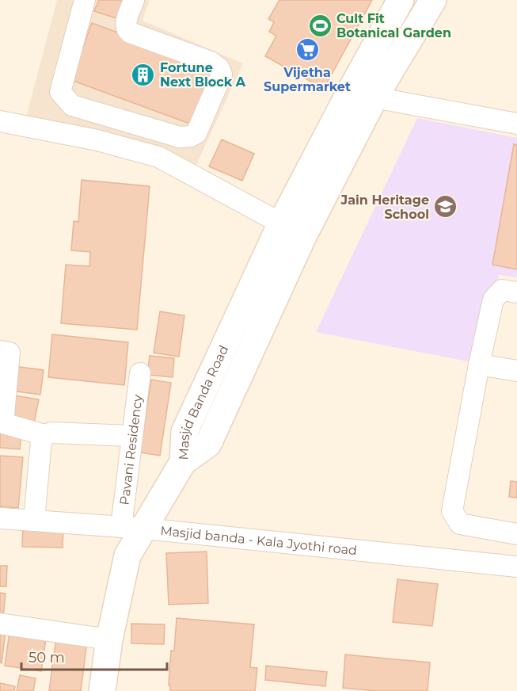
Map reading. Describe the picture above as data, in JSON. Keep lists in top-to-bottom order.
{
  "streets": {
    "main road": ["Masjid Banda Road"],
    "street": ["Pavani Residency", "Masjid banda - Kala Jyothi road"]
  },
  "crossings": [
    ["Pavani Residency", "Masjid banda - Kala Jyothi road"]
  ],
  "places": {
    "sports": ["Cult Fit Botanical Garden"],
    "supermarket": ["Vijetha Supermarket"],
    "building": ["Fortune Next Block A"],
    "school or university": ["Jain Heritage School"]
  },
  "scale_bar": "50 m"
}
